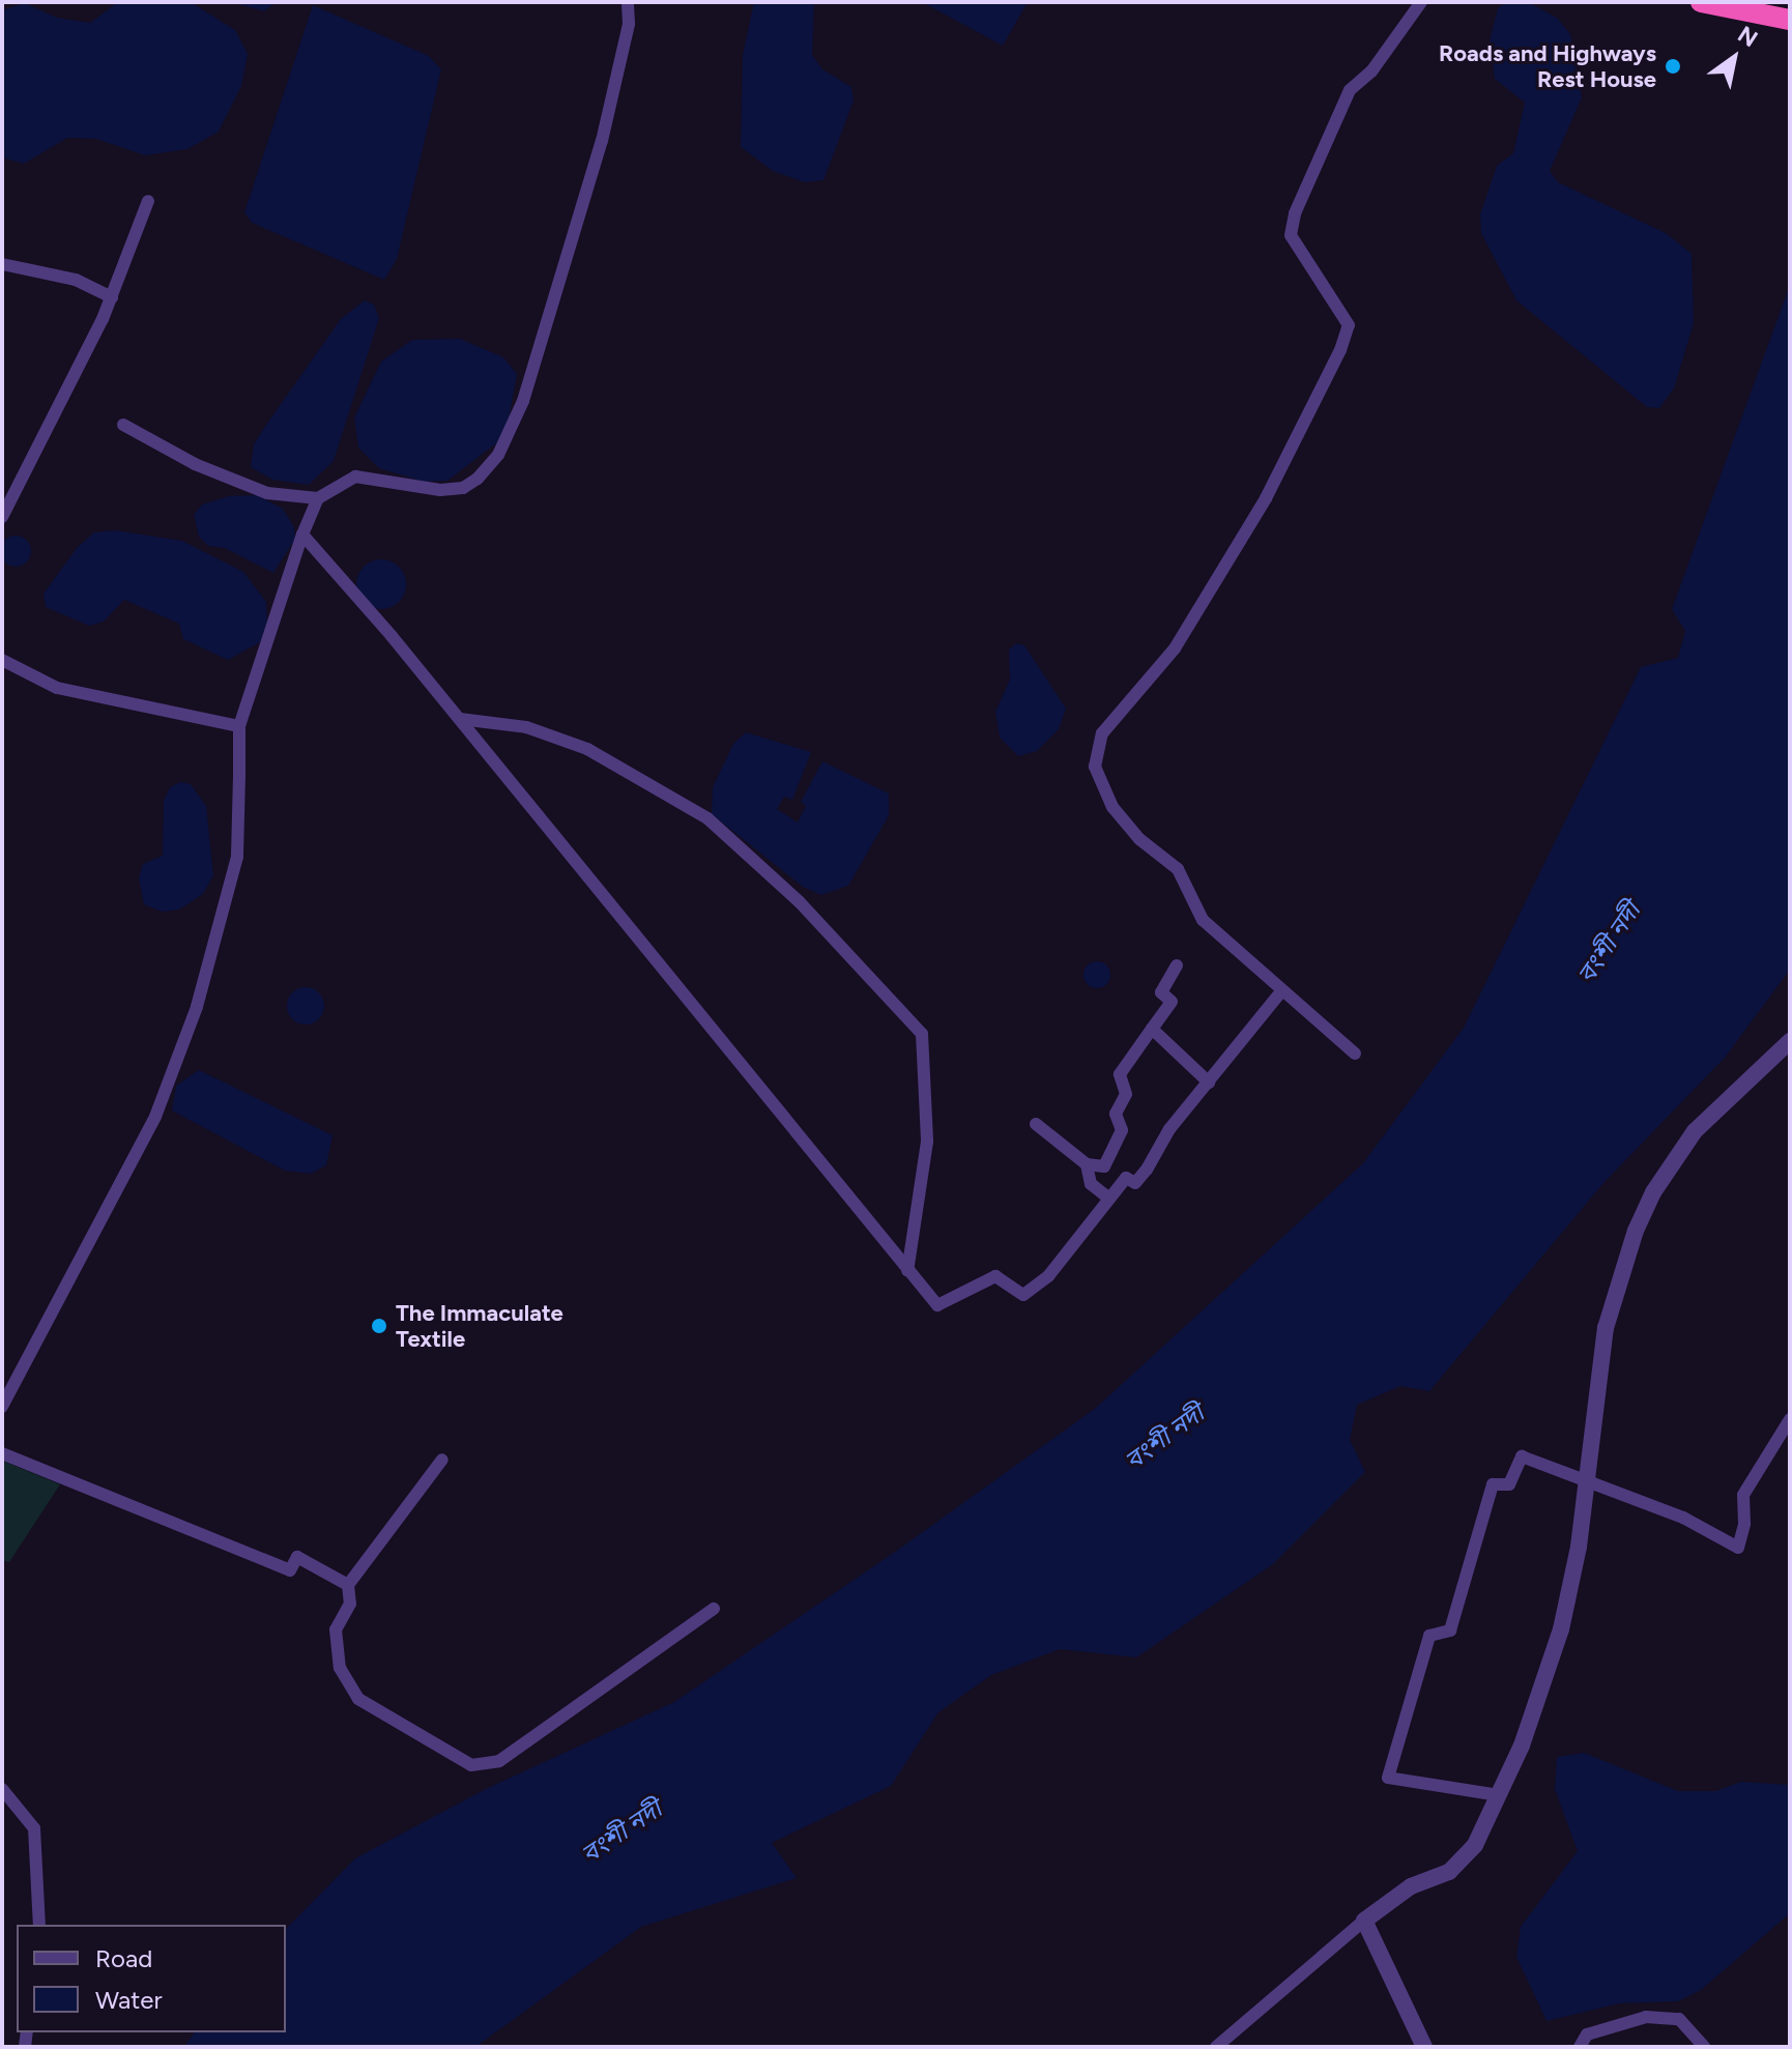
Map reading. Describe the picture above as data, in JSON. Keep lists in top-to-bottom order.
{
  "water": ["বংশী নদী"],
  "places": ["Roads and Highways Rest House", "The Immaculate Textile"],
  "legend": ["Road", "Water"],
  "north": "top right"
}
